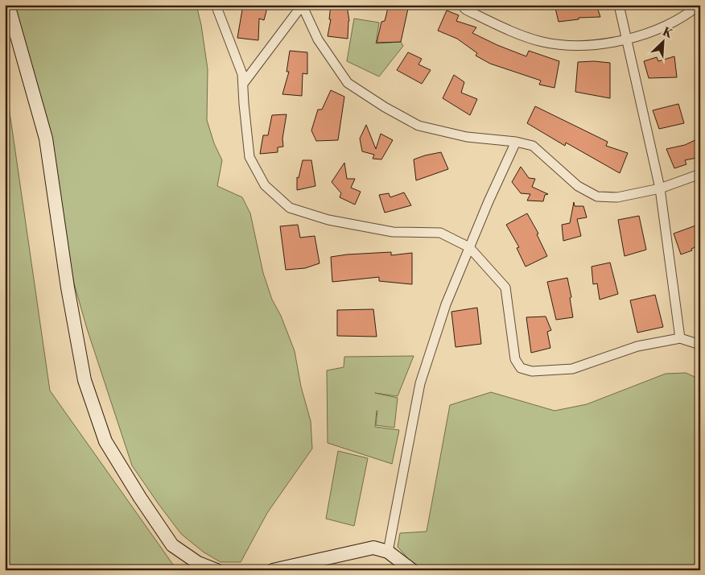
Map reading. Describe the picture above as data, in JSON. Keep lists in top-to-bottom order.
{
  "north": "top right"
}
